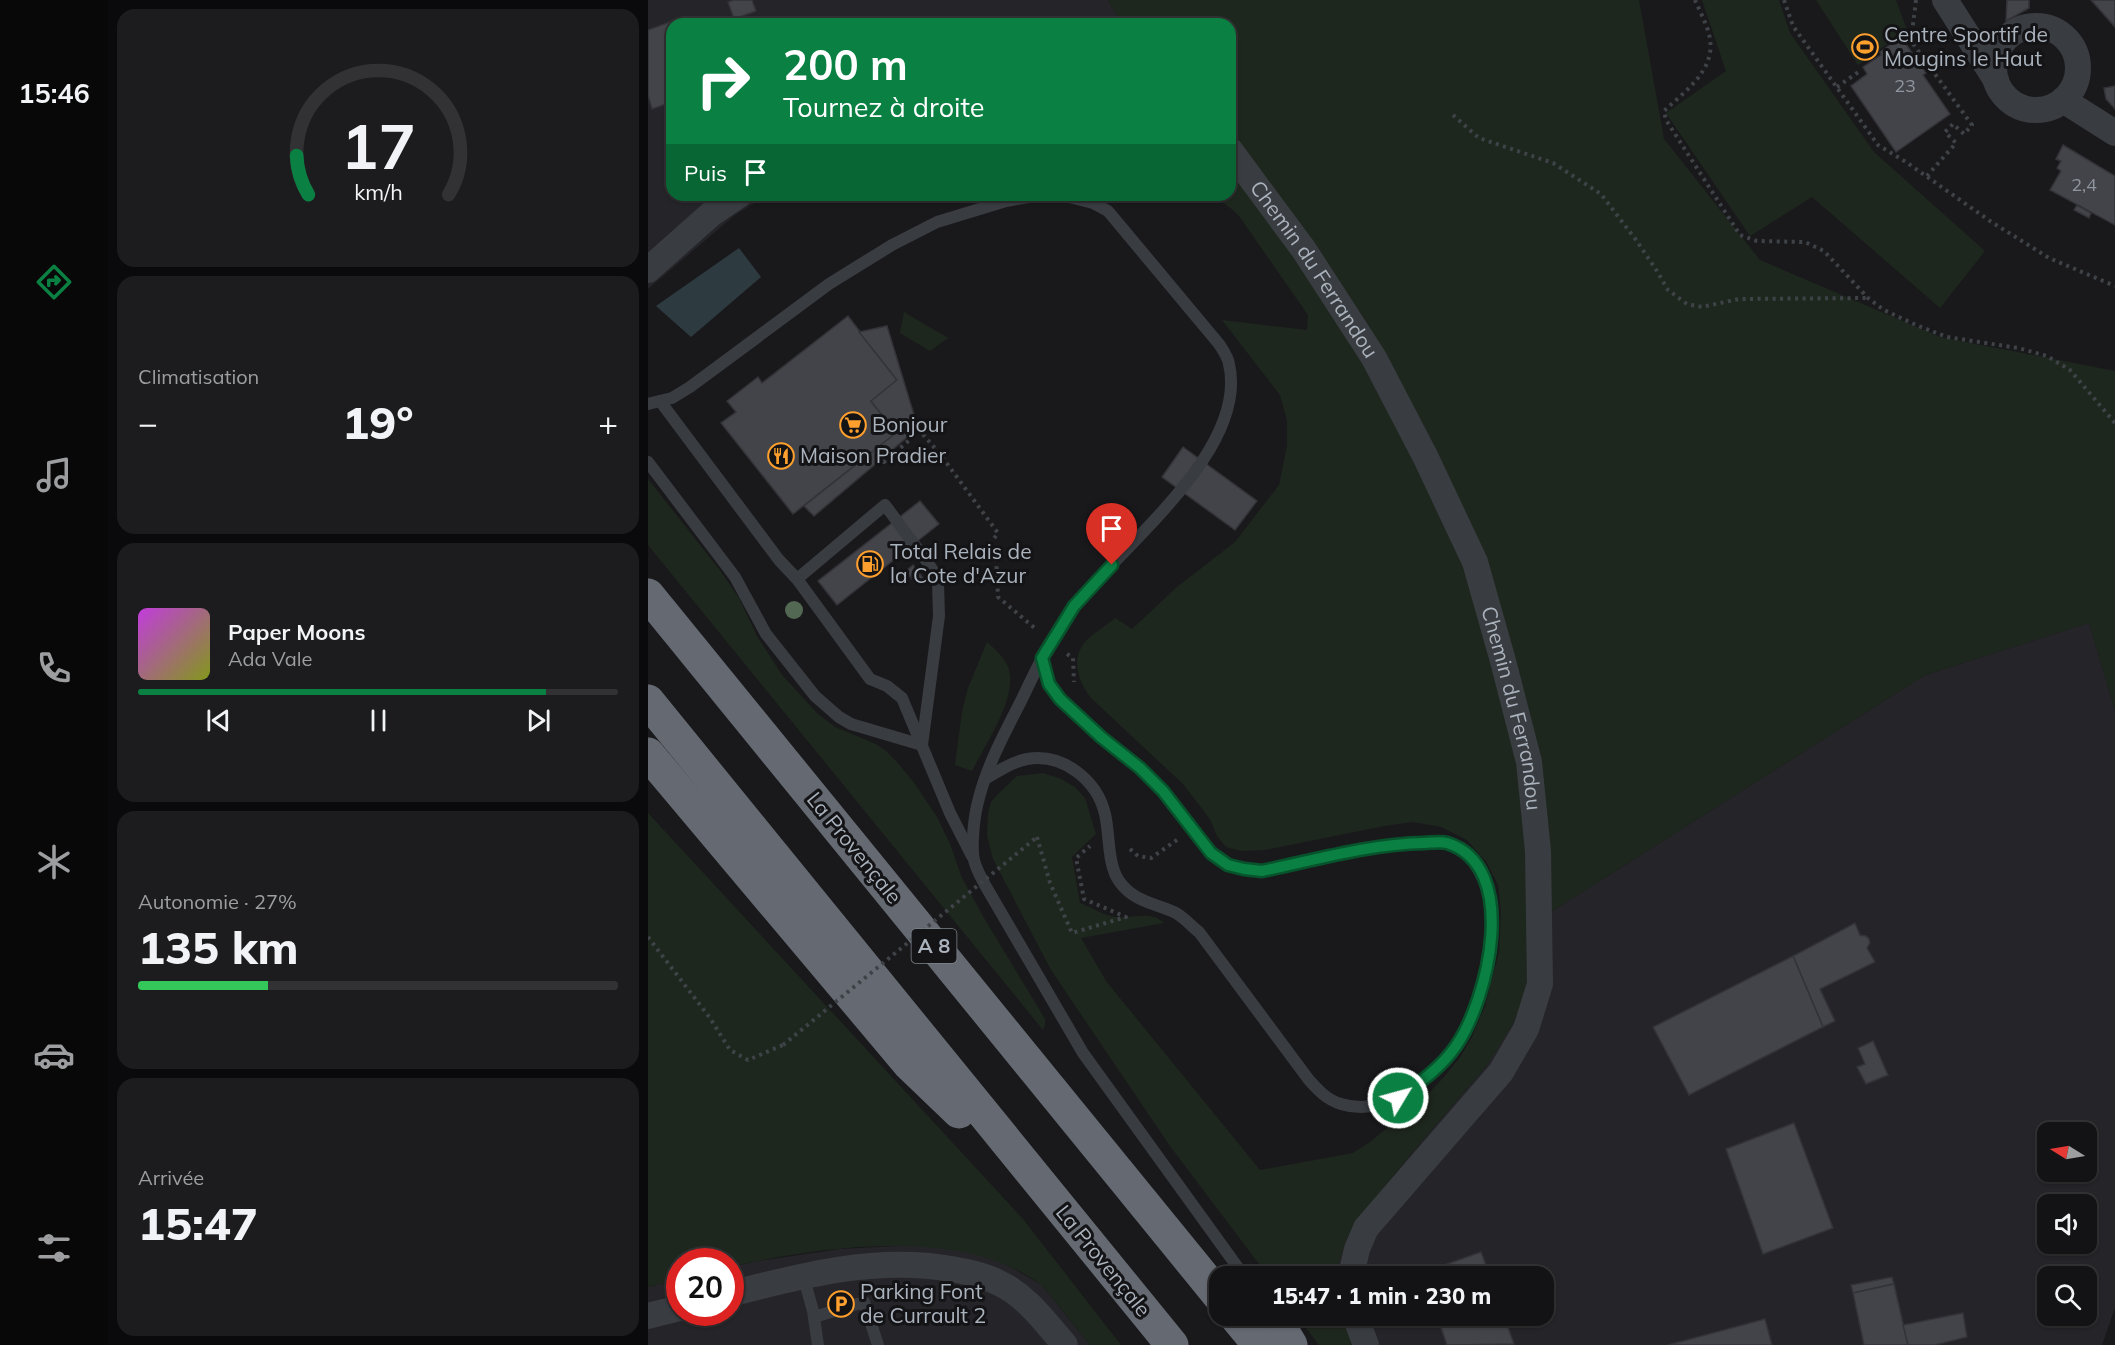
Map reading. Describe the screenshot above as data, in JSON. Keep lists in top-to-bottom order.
{
  "streets": {
    "highway": ["La Provençale", "A 8"],
    "street": ["Chemin du Ferrandou"]
  },
  "places": {
    "sports": ["Centre Sportif de Mougins le Haut"],
    "supermarket": ["Bonjour"],
    "restaurant": ["Maison Pradier"],
    "fuel station": ["Total Relais de la Cote d'Azur"],
    "parking": ["Parking Font de Currault 2"]
  },
  "house_numbers": ["23", "2,4"],
  "north": "left",
  "page": {
    "tabs": "15:46",
    "turn": ["200 m", "Tournez à droite"],
    "then": "Puis",
    "tile": [
      "Climatisation",
      ["Autonomie · 27%", "135 km"],
      ["Arrivée", "15:47"]
    ],
    "heat": ["−", "19°", "+"],
    "song": ["Paper Moons", "Ada Vale"],
    "limit": "20",
    "trip": "15:47 · 1 min · 230 m",
    "gauge": ["17", "km/h"]
  }
}
